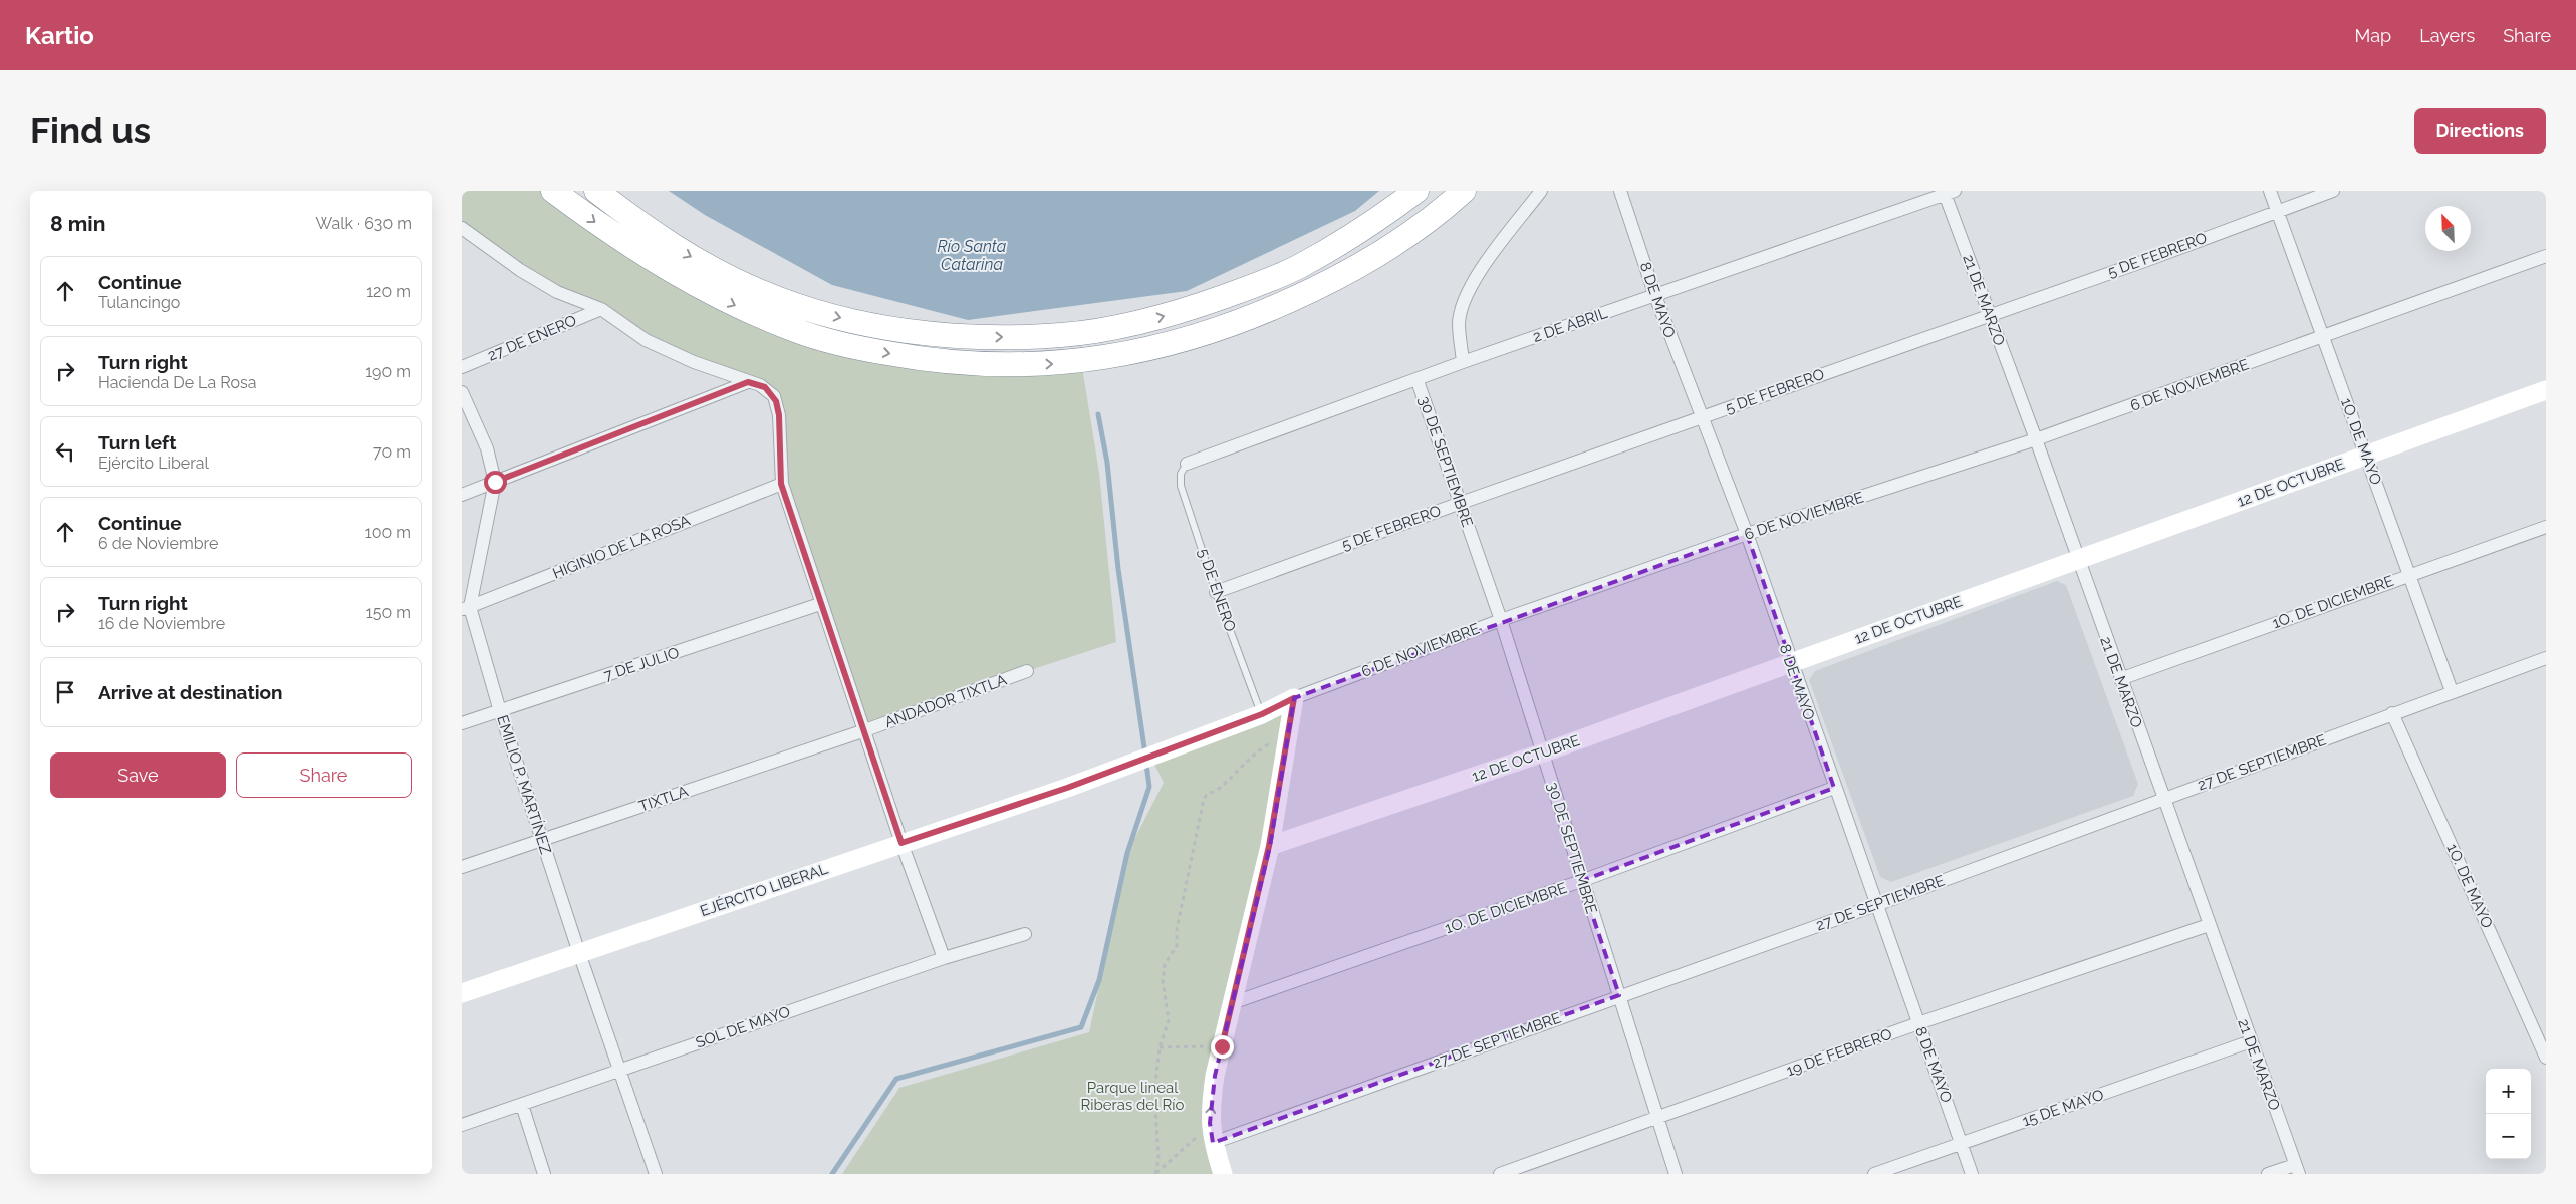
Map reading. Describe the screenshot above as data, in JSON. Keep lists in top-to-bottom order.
{
  "streets": {
    "street": [
      "5 DE FEBRERO",
      "8 DE MAYO",
      "21 DE MARZO",
      "2 DE ABRIL",
      "27 DE ENERO",
      "6 DE NOVIEMBRE",
      "1O. DE MAYO",
      "30 DE SEPTIEMBRE",
      "12 DE OCTUBRE",
      "HIGINIO DE LA ROSA",
      "1O. DE DICIEMBRE",
      "7 DE JULIO",
      "ANDADOR TIXTLA",
      "27 DE SEPTIEMBRE",
      "EMILIO P. MARTÍNEZ",
      "TIXTLA",
      "EJÉRCITO LIBERAL",
      "SOL DE MAYO",
      "19 DE FEBRERO",
      "15 DE MAYO"
    ],
    "lane": ["5 DE ENERO"]
  },
  "crossings": [
    ["5 DE FEBRERO", "8 DE MAYO"],
    ["5 DE FEBRERO", "21 DE MARZO"],
    ["5 DE FEBRERO", "1O. DE MAYO"],
    ["5 DE FEBRERO", "30 DE SEPTIEMBRE"],
    ["5 DE FEBRERO", "5 DE ENERO"],
    ["8 DE MAYO", "2 DE ABRIL"],
    ["8 DE MAYO", "6 DE NOVIEMBRE"],
    ["8 DE MAYO", "12 DE OCTUBRE"],
    ["8 DE MAYO", "1O. DE DICIEMBRE"],
    ["8 DE MAYO", "27 DE SEPTIEMBRE"],
    ["8 DE MAYO", "19 DE FEBRERO"],
    ["8 DE MAYO", "15 DE MAYO"],
    ["21 DE MARZO", "2 DE ABRIL"],
    ["21 DE MARZO", "6 DE NOVIEMBRE"],
    ["21 DE MARZO", "12 DE OCTUBRE"],
    ["21 DE MARZO", "1O. DE DICIEMBRE"],
    ["21 DE MARZO", "27 DE SEPTIEMBRE"],
    ["21 DE MARZO", "19 DE FEBRERO"],
    ["21 DE MARZO", "15 DE MAYO"],
    ["2 DE ABRIL", "30 DE SEPTIEMBRE"],
    ["2 DE ABRIL", "5 DE ENERO"],
    ["6 DE NOVIEMBRE", "1O. DE MAYO"],
    ["6 DE NOVIEMBRE", "30 DE SEPTIEMBRE"],
    ["6 DE NOVIEMBRE", "5 DE ENERO"],
    ["6 DE NOVIEMBRE", "EJÉRCITO LIBERAL"],
    ["1O. DE MAYO", "12 DE OCTUBRE"],
    ["1O. DE MAYO", "1O. DE DICIEMBRE"],
    ["1O. DE MAYO", "27 DE SEPTIEMBRE"],
    ["30 DE SEPTIEMBRE", "12 DE OCTUBRE"],
    ["30 DE SEPTIEMBRE", "1O. DE DICIEMBRE"],
    ["30 DE SEPTIEMBRE", "27 DE SEPTIEMBRE"],
    ["30 DE SEPTIEMBRE", "19 DE FEBRERO"],
    ["HIGINIO DE LA ROSA", "EMILIO P. MARTÍNEZ"],
    ["7 DE JULIO", "EMILIO P. MARTÍNEZ"],
    ["ANDADOR TIXTLA", "TIXTLA"],
    ["EMILIO P. MARTÍNEZ", "TIXTLA"],
    ["EMILIO P. MARTÍNEZ", "EJÉRCITO LIBERAL"],
    ["EMILIO P. MARTÍNEZ", "SOL DE MAYO"]
  ],
  "water": ["Río Santa Catarina"],
  "parks": ["Parque lineal Riberas del Río"],
  "north": "top left",
  "page": {
    "header": "Kartio",
    "nav": ["Map", "Layers", "Share"],
    "buttons": [
      "Directions",
      ["Save", "Share"]
    ],
    "title": "Find us",
    "heading": ["8 min", "Walk · 630 m"],
    "list": [
      ["Continue", "Tulancingo", "120 m"],
      ["Turn right", "Hacienda De La Rosa", "190 m"],
      ["Turn left", "Ejército Liberal", "70 m"],
      ["Continue", "6 de Noviembre", "100 m"],
      ["Turn right", "16 de Noviembre", "150 m"],
      "Arrive at destination"
    ],
    "map_buttons": ["+", "−"]
  }
}
